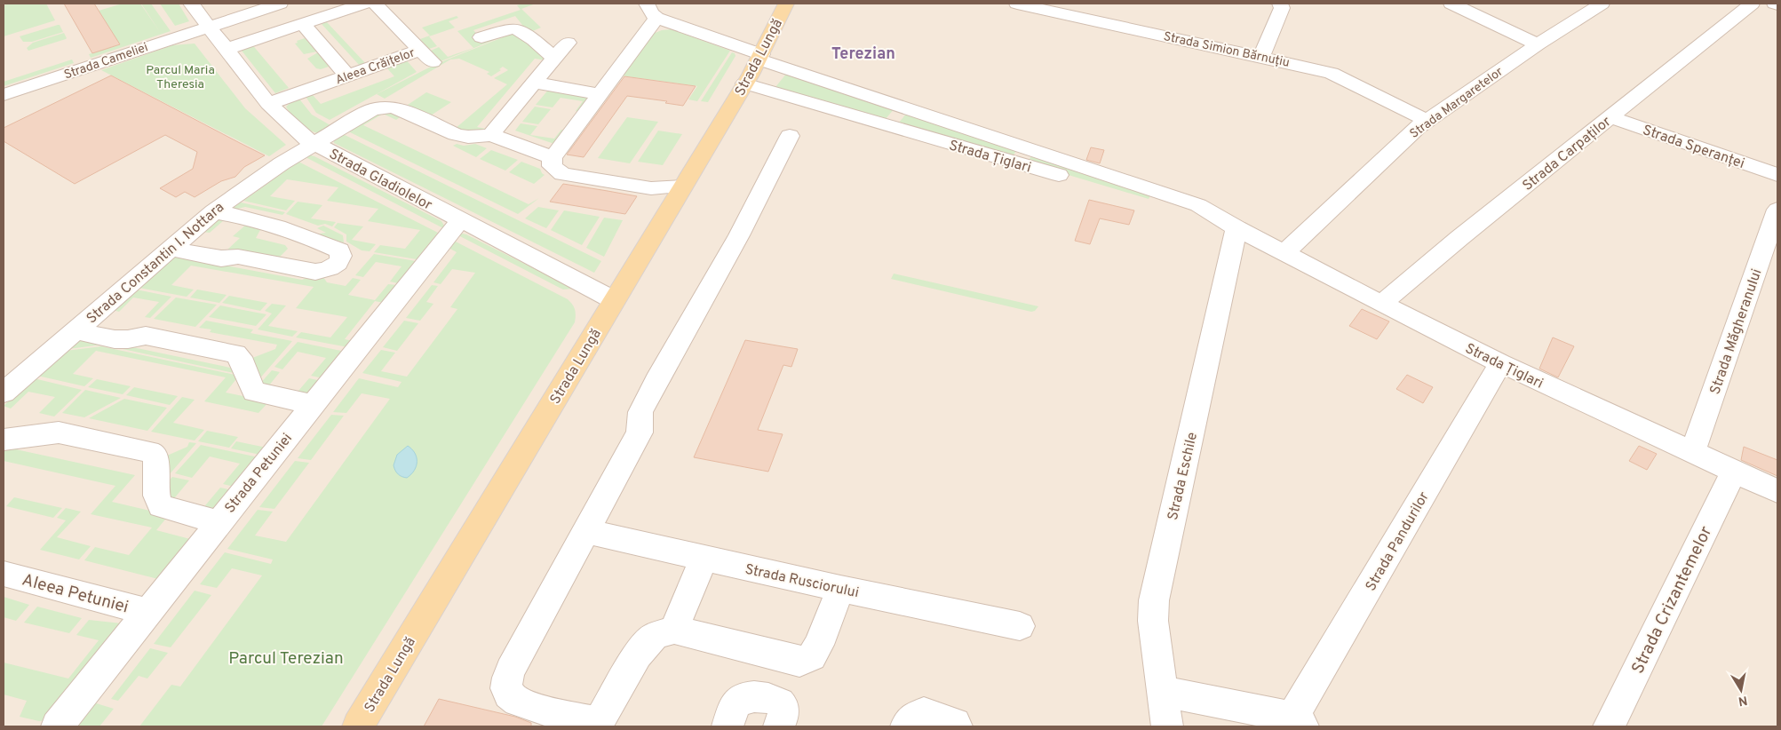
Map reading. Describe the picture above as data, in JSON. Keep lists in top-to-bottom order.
{
  "streets": {
    "main road": ["Strada Lungă"],
    "street": [
      "Strada Simion Bărnuțiu",
      "Strada Cameliei",
      "Aleea Crăițelor",
      "Strada Margaretelor",
      "Strada Speranței",
      "Strada Carpaților",
      "Strada Țiglari",
      "Strada Gladiolelor",
      "Strada Constantin I. Nottara",
      "Strada Măgheranului",
      "Strada Petuniei",
      "Strada Eschile",
      "Strada Pandurilor",
      "Strada Rusciorului",
      "Aleea Petuniei",
      "Strada Crizantemelor"
    ]
  },
  "crossings": [
    ["Strada Simion Bărnuțiu", "Strada Margaretelor"],
    ["Strada Lungă", "Strada Țiglari"],
    ["Strada Lungă", "Strada Gladiolelor"],
    ["Strada Cameliei", "Strada Gladiolelor"],
    ["Aleea Crăițelor", "Strada Gladiolelor"],
    ["Strada Margaretelor", "Strada Țiglari"],
    ["Strada Speranței", "Strada Carpaților"],
    ["Strada Carpaților", "Strada Țiglari"],
    ["Strada Țiglari", "Strada Măgheranului"],
    ["Strada Țiglari", "Strada Eschile"],
    ["Strada Țiglari", "Strada Pandurilor"],
    ["Strada Țiglari", "Strada Crizantemelor"],
    ["Strada Gladiolelor", "Strada Constantin I. Nottara"],
    ["Strada Gladiolelor", "Strada Petuniei"],
    ["Strada Petuniei", "Aleea Petuniei"]
  ],
  "districts": ["Terezian"],
  "parks": ["Parcul Maria Theresia", "Parcul Terezian"],
  "north": "bottom"
}
